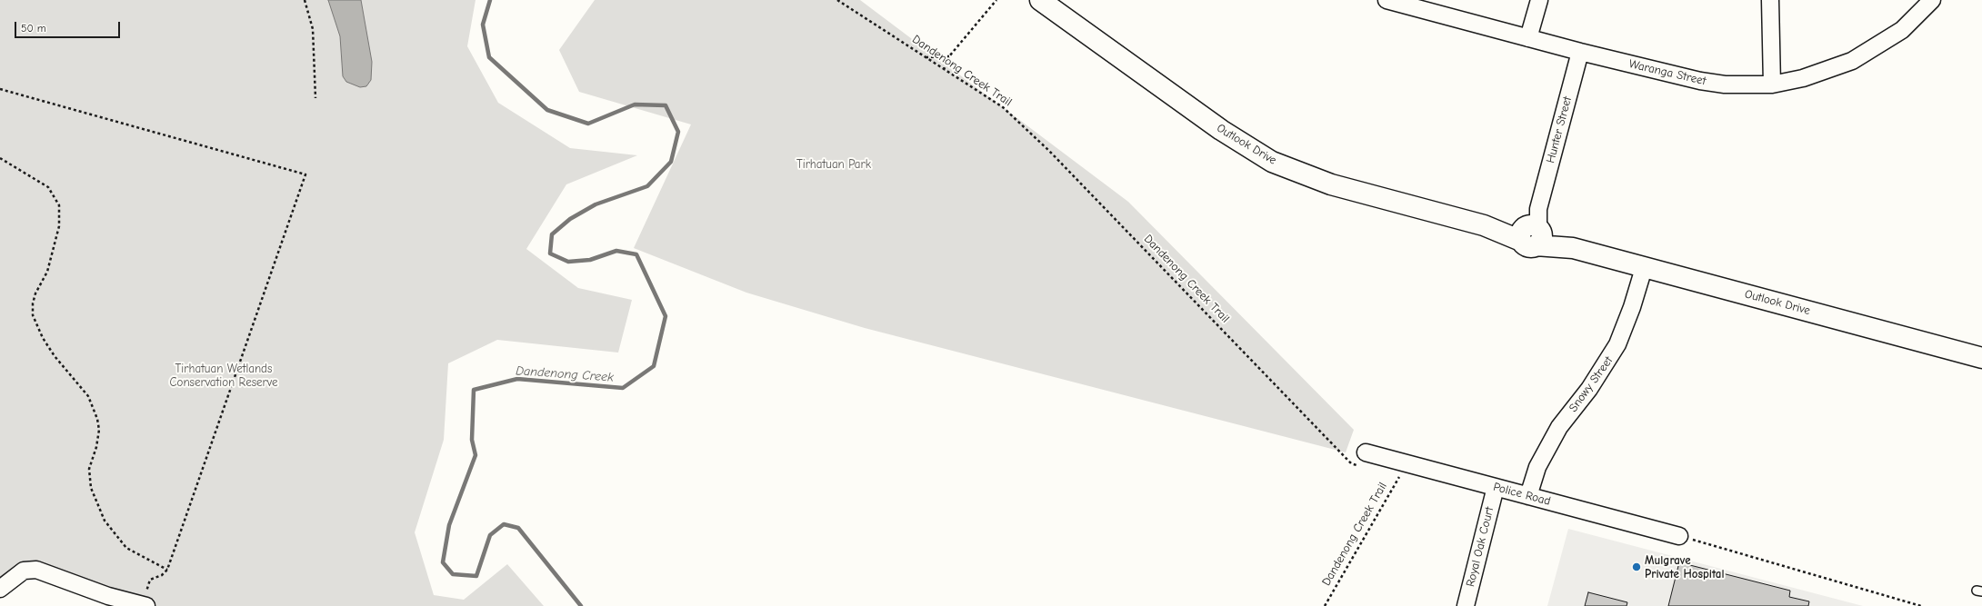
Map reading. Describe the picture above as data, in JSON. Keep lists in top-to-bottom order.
{
  "streets": {
    "street": [
      "Waranga Street",
      "Hunter Street",
      "Outlook Drive",
      "Snowy Street",
      "Police Road",
      "Royal Oak Court"
    ],
    "path": ["Dandenong Creek Trail"]
  },
  "crossings": [
    ["Dandenong Creek Trail", "Police Road"],
    ["Waranga Street", "Hunter Street"],
    ["Hunter Street", "Outlook Drive"],
    ["Outlook Drive", "Snowy Street"],
    ["Snowy Street", "Police Road"],
    ["Police Road", "Royal Oak Court"]
  ],
  "water": ["Dandenong Creek"],
  "parks": ["Tirhatuan Park", "Tirhatuan Wetlands Conservation Reserve"],
  "places": ["Mulgrave Private Hospital"],
  "scale_bar": "50 m"
}
